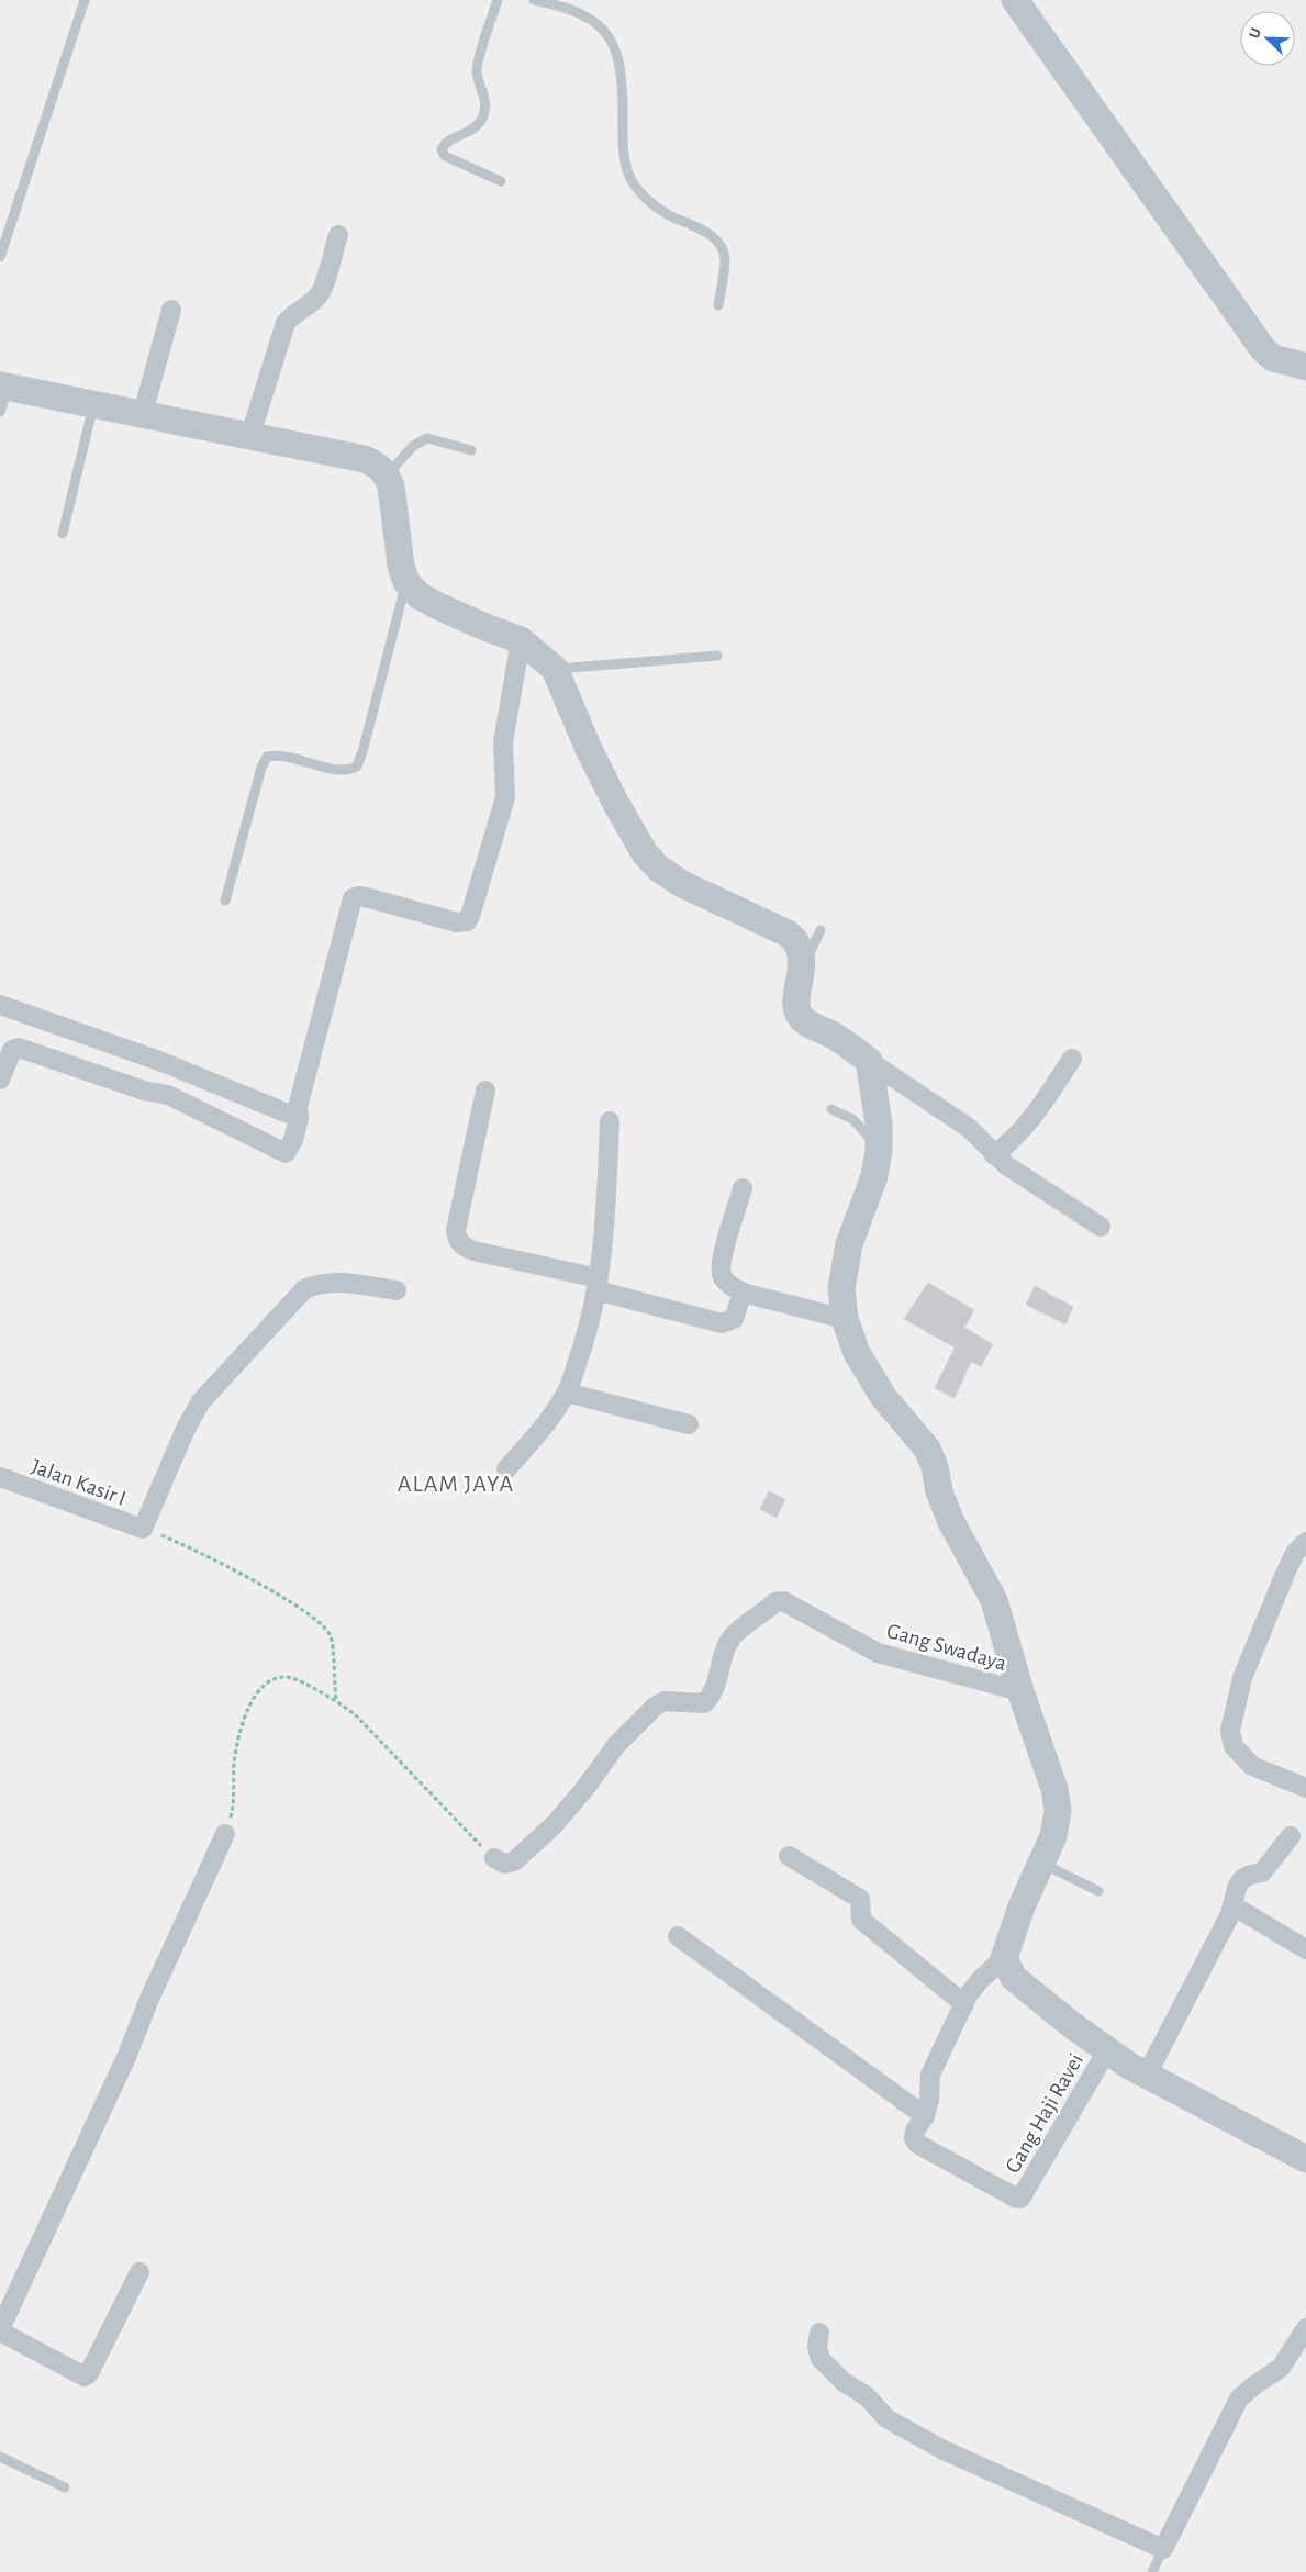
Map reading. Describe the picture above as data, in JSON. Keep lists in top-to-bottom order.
{
  "streets": {
    "street": ["Jalan Kasir I", "Gang Swadaya", "Gang Haji Ravei"]
  },
  "districts": ["ALAM JAYA"],
  "north": "top left"
}
